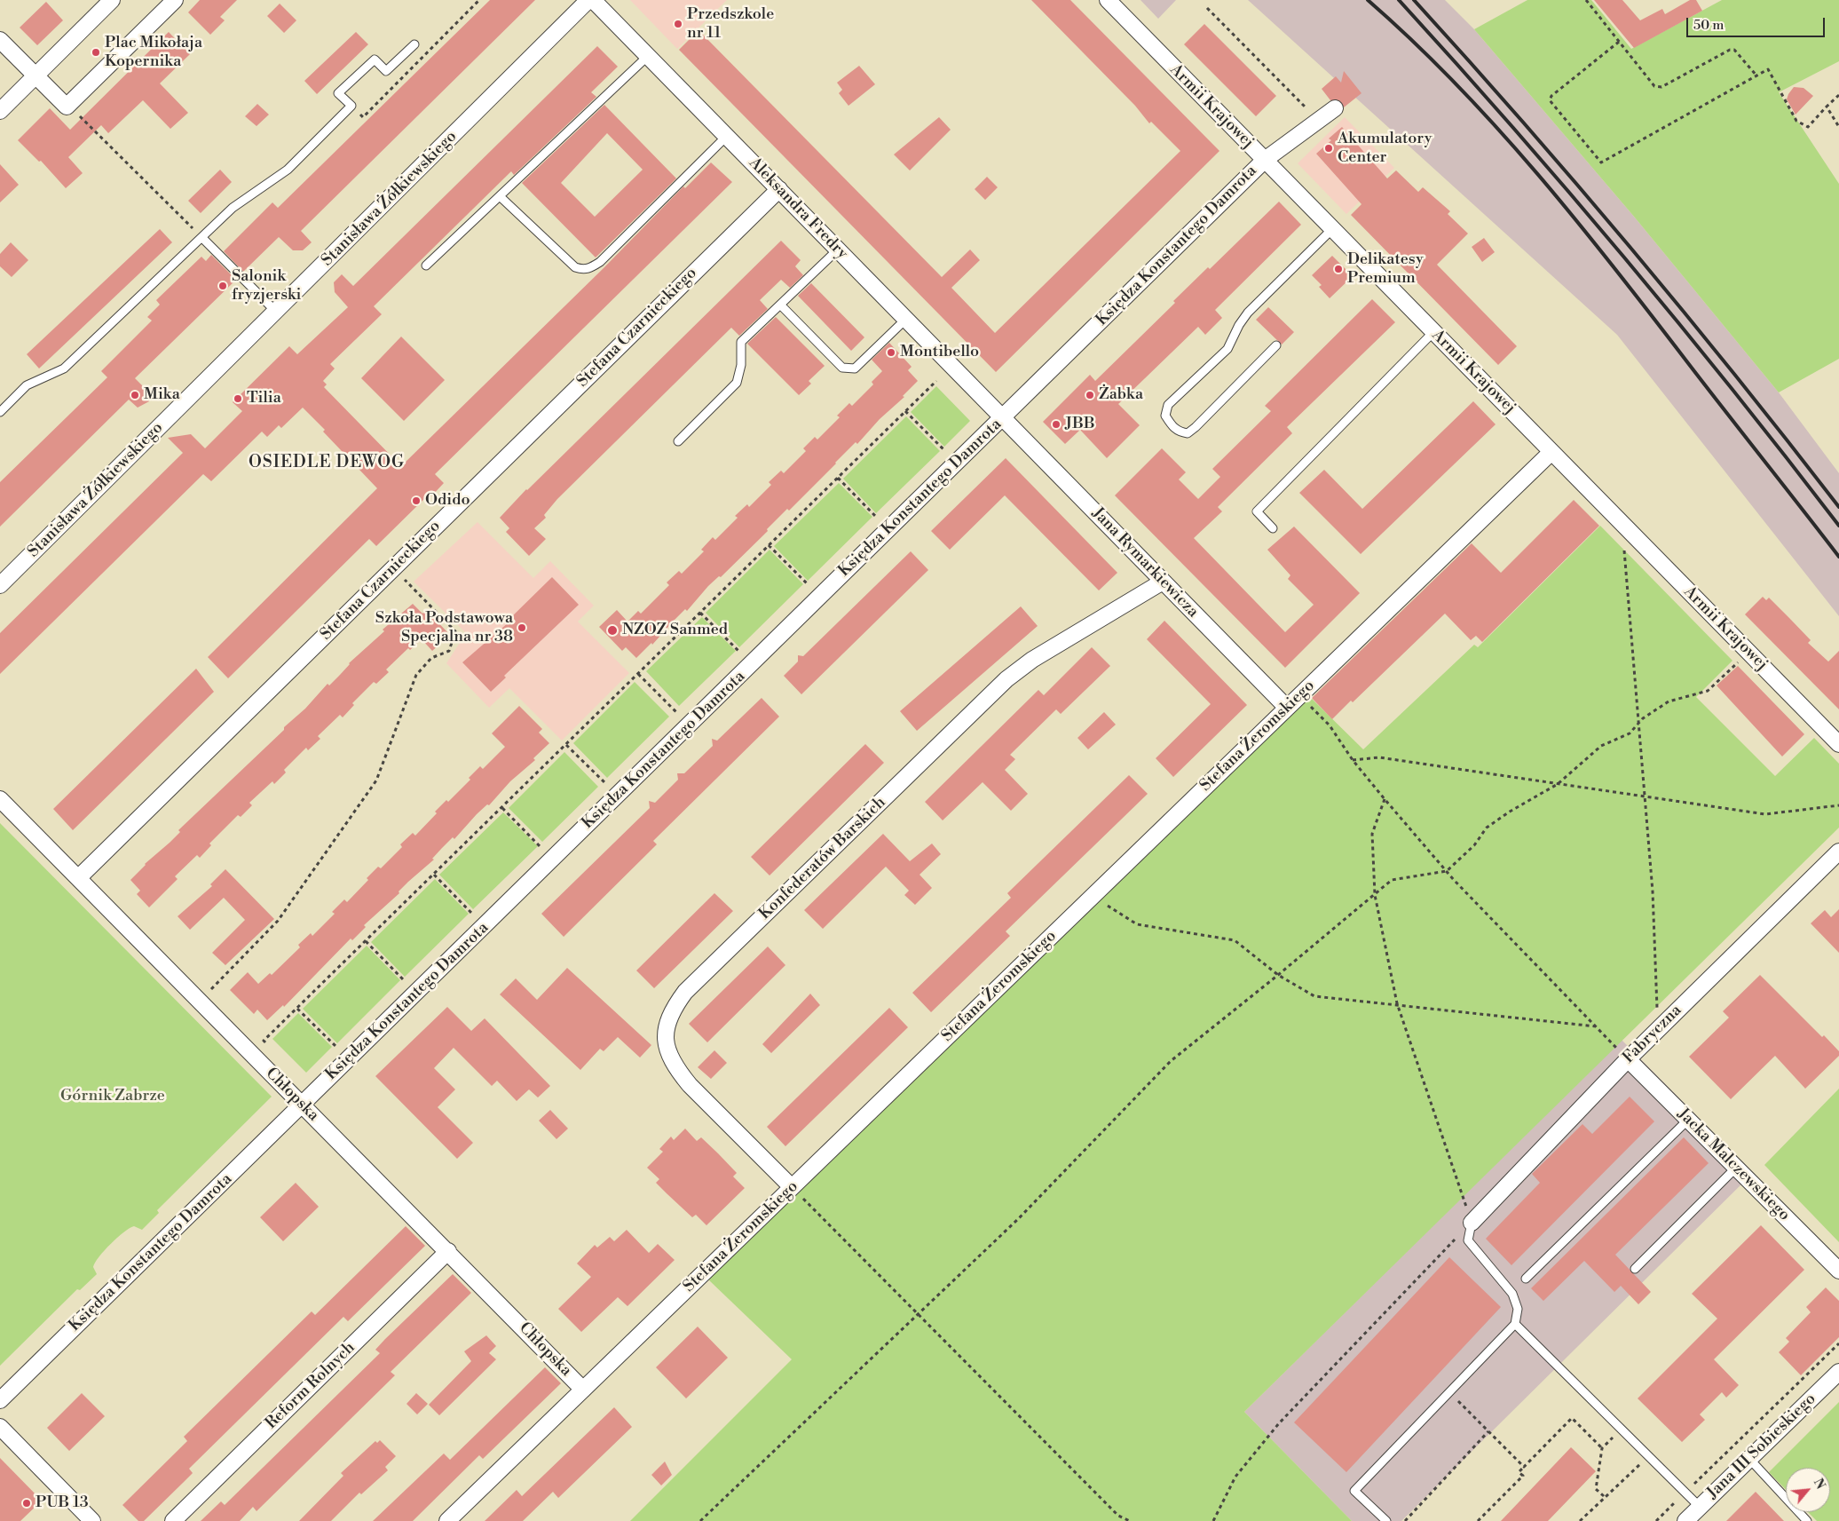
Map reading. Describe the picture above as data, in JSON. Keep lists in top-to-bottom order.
{
  "streets": {
    "street": [
      "Armii Krajowej",
      "Stanisława Żółkiewskiego",
      "Aleksandra Fredry",
      "Księdza Konstantego Damrota",
      "Stefana Czarnieckiego",
      "Jana Rymarkiewicza",
      "Stefana Żeromskiego",
      "Konfederatów Barskich",
      "Fabryczna",
      "Chłopska",
      "Jacka Malczewskiego",
      "Reform Rolnych",
      "Jana III Sobieskiego"
    ]
  },
  "crossings": [
    ["Armii Krajowej", "Księdza Konstantego Damrota"],
    ["Armii Krajowej", "Stefana Żeromskiego"],
    ["Aleksandra Fredry", "Księdza Konstantego Damrota"],
    ["Aleksandra Fredry", "Stefana Czarnieckiego"],
    ["Aleksandra Fredry", "Jana Rymarkiewicza"],
    ["Księdza Konstantego Damrota", "Jana Rymarkiewicza"],
    ["Księdza Konstantego Damrota", "Chłopska"],
    ["Stefana Czarnieckiego", "Chłopska"],
    ["Jana Rymarkiewicza", "Stefana Żeromskiego"],
    ["Jana Rymarkiewicza", "Konfederatów Barskich"],
    ["Stefana Żeromskiego", "Konfederatów Barskich"],
    ["Stefana Żeromskiego", "Chłopska"],
    ["Fabryczna", "Jacka Malczewskiego"],
    ["Chłopska", "Reform Rolnych"]
  ],
  "districts": ["OSIEDLE DEWOG"],
  "parks": ["Górnik Zabrze"],
  "places": [
    "Przedszkole nr 11",
    "Plac Mikołaja Kopernika",
    "Akumulatory Center",
    "Delikatesy Premium",
    "Salonik fryzjerski",
    "Montibello",
    "Mika",
    "Żabka",
    "Tilia",
    "JBB",
    "Odido",
    "Szkoła Podstawowa Specjalna nr 38",
    "NZOZ Sanmed",
    "PUB 13"
  ],
  "scale_bar": "50 m",
  "north": "top right"
}
